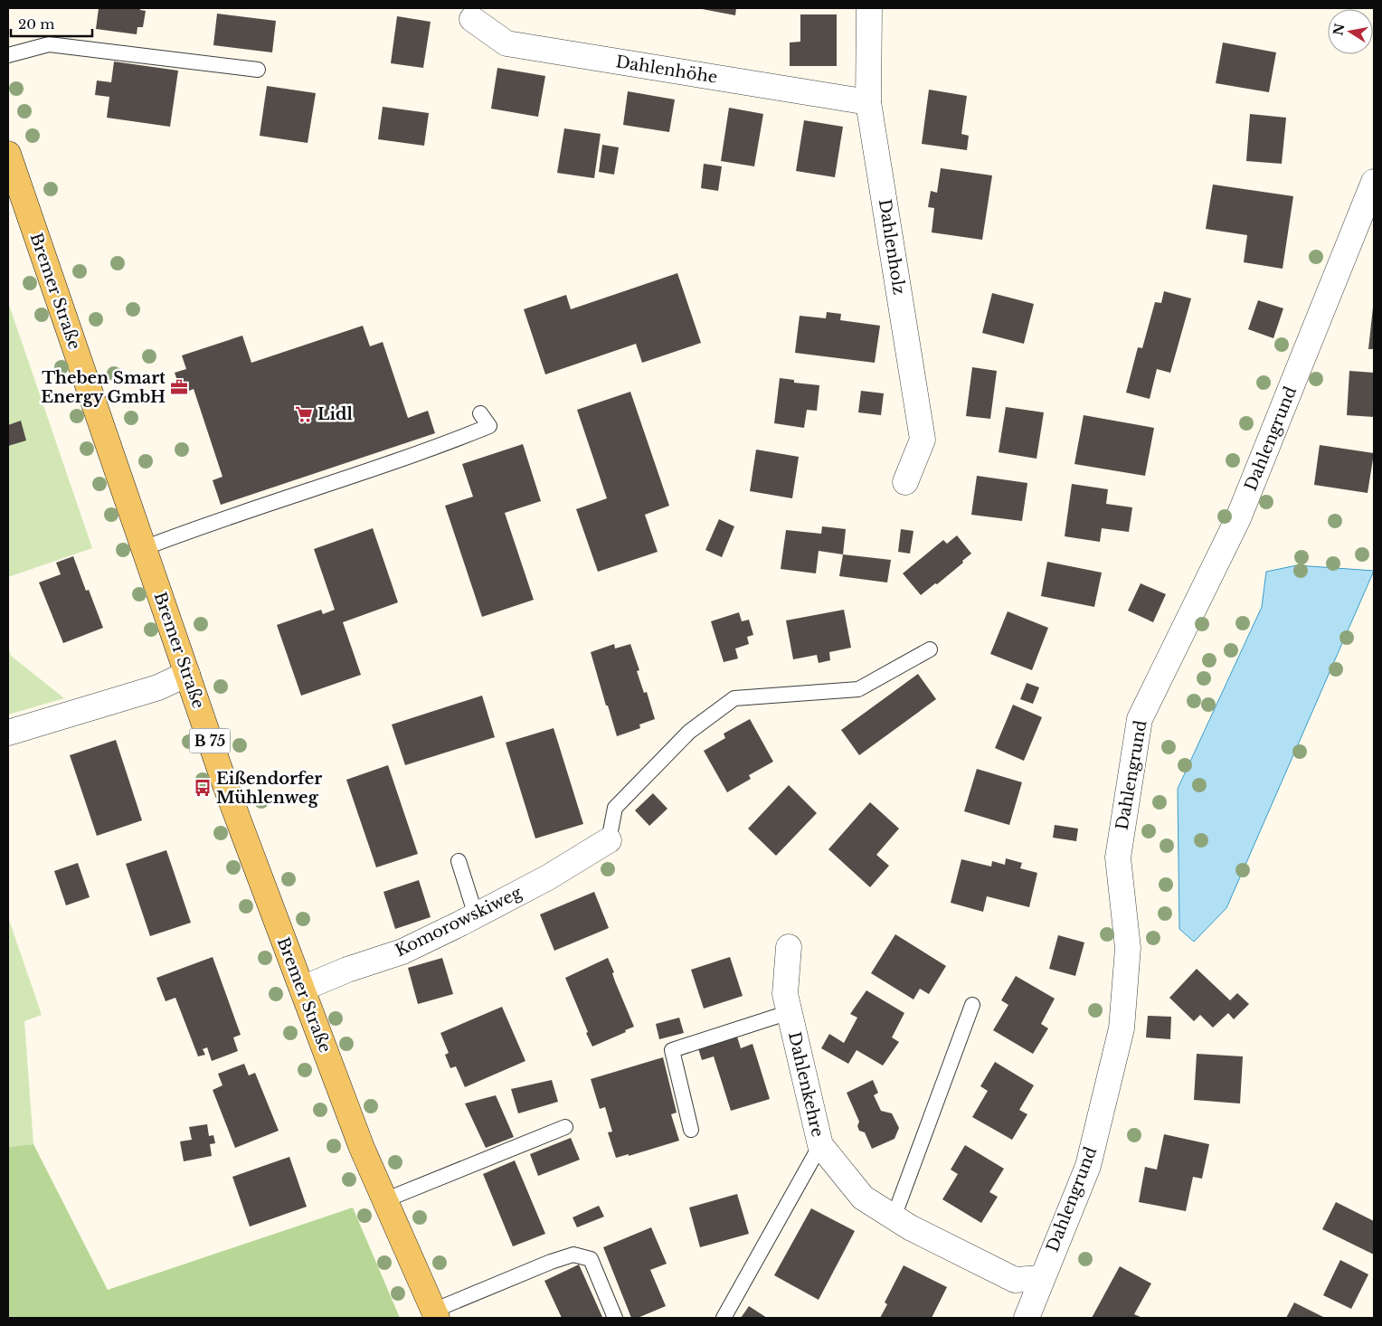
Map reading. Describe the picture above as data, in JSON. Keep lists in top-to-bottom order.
{
  "streets": {
    "main road": ["Bremer Straße", "B 75"],
    "street": [
      "Dahlenhöhe",
      "Dahlenholz",
      "Dahlengrund",
      "Komorowskiweg",
      "Dahlenkehre"
    ]
  },
  "crossings": [
    ["Dahlenhöhe", "Dahlenholz"],
    ["Bremer Straße", "Komorowskiweg"],
    ["Dahlengrund", "Dahlenkehre"]
  ],
  "places": {
    "office": ["Theben Smart Energy GmbH"],
    "supermarket": ["Lidl"],
    "bus stop": ["Eißendorfer Mühlenweg"]
  },
  "scale_bar": "20 m",
  "north": "left"
}
